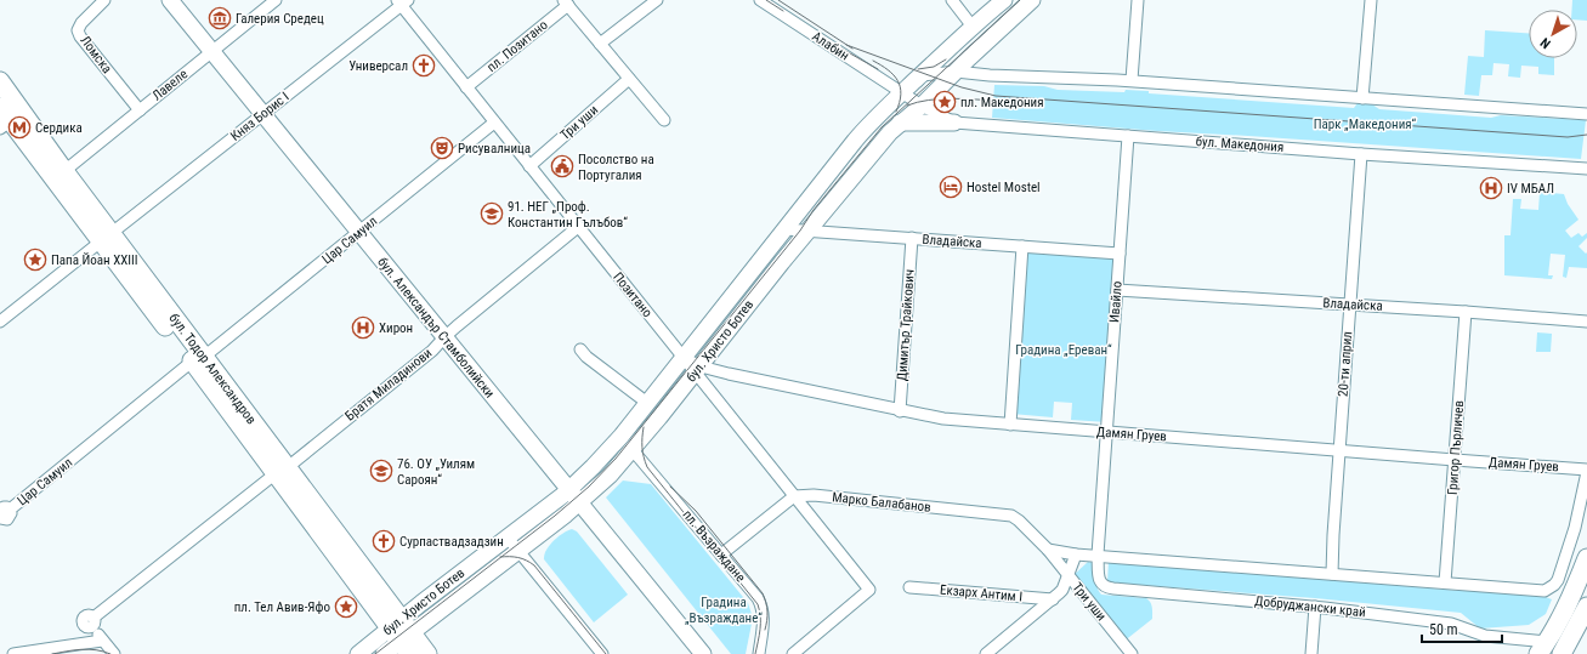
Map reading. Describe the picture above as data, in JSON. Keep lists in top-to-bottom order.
{
  "streets": {
    "main road": ["бул. Александър Стамболийски", "бул. Христо Ботев", "бул. Тодор Александров"],
    "street": [
      "пл. Позитано",
      "Алабин",
      "Ломска",
      "Лавеле",
      "Княз Борис I",
      "Три уши",
      "бул. Македония",
      "Цар Самуил",
      "Владайска",
      "Позитано",
      "Ивайло",
      "Димитър Трайкович",
      "20-ти април",
      "Братя Миладинови",
      "Дамян Груев",
      "Григор Пърличев",
      "Марко Балабанов",
      "пл. Възраждане",
      "Екзарх Антим I",
      "Добруджански край"
    ]
  },
  "crossings": [
    ["пл. Позитано", "Позитано"],
    ["Алабин", "бул. Македония"],
    ["Алабин", "бул. Христо Ботев"],
    ["Ломска", "Лавеле"],
    ["Лавеле", "бул. Александър Стамболийски"],
    ["Лавеле", "бул. Тодор Александров"],
    ["Княз Борис I", "Позитано"],
    ["Княз Борис I", "бул. Александър Стамболийски"],
    ["Княз Борис I", "бул. Тодор Александров"],
    ["Три уши", "Позитано"],
    ["Три уши", "Марко Балабанов"],
    ["бул. Македония", "Ивайло"],
    ["бул. Македония", "бул. Христо Ботев"],
    ["бул. Македония", "20-ти април"],
    ["Цар Самуил", "Позитано"],
    ["Цар Самуил", "бул. Александър Стамболийски"],
    ["Цар Самуил", "бул. Тодор Александров"],
    ["Владайска", "Ивайло"],
    ["Владайска", "Димитър Трайкович"],
    ["Владайска", "бул. Христо Ботев"],
    ["Владайска", "20-ти април"],
    ["Владайска", "Григор Пърличев"],
    ["Позитано", "бул. Христо Ботев"],
    ["Позитано", "Братя Миладинови"],
    ["Позитано", "Дамян Груев"],
    ["Позитано", "Марко Балабанов"],
    ["Ивайло", "Дамян Груев"],
    ["Ивайло", "Добруджански край"],
    ["Димитър Трайкович", "Дамян Груев"],
    ["бул. Александър Стамболийски", "бул. Христо Ботев"],
    ["бул. Александър Стамболийски", "Братя Миладинови"],
    ["бул. Христо Ботев", "бул. Тодор Александров"],
    ["бул. Христо Ботев", "Дамян Груев"],
    ["бул. Христо Ботев", "пл. Възраждане"],
    ["20-ти април", "Дамян Груев"],
    ["бул. Тодор Александров", "Братя Миладинови"],
    ["Дамян Груев", "Григор Пърличев"]
  ],
  "parks": ["Парк „Македония“", "Градина „Ереван“", "Градина „Възраждане“"],
  "places": {
    "museum": ["Галерия Средец"],
    "church": ["Универсал", "Сурпаствадзадзин"],
    "place": ["пл. Македония", "Папа Йоан XXIII", "пл. Тел Авив-Яфо"],
    "metro station": ["Сердика"],
    "theatre": ["Рисувалница"],
    "public building": ["Посолство на Португалия"],
    "hotel": ["Hostel Mostel"],
    "hospital": ["IV МБАЛ", "Хирон"],
    "school or university": ["91. НЕГ „Проф. Константин Гълъбов“", "76. ОУ „Уилям Сароян“"]
  },
  "scale_bar": "50 m",
  "north": "bottom left"
}
